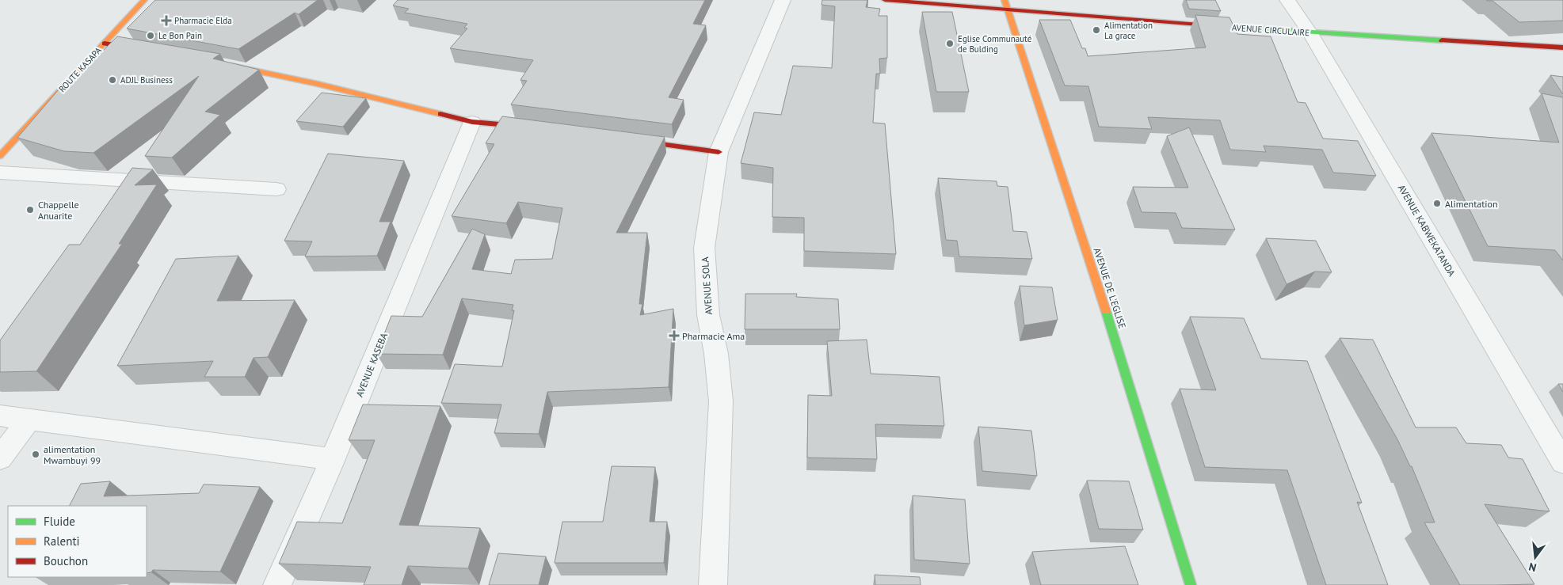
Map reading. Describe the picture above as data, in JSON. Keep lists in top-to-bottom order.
{
  "streets": {
    "street": [
      "AVENUE CIRCULAIRE",
      "ROUTE KASAPA",
      "AVENUE KABWEKATANDA",
      "AVENUE SOLA",
      "AVENUE DE L'EGLISE",
      "AVENUE KASEBA"
    ]
  },
  "crossings": [
    ["AVENUE CIRCULAIRE", "AVENUE KABWEKATANDA"],
    ["AVENUE CIRCULAIRE", "AVENUE DE L'EGLISE"]
  ],
  "places": {
    "health": ["Pharmacie Elda", "Pharmacie Ama"],
    "other": [
      "Alimentation La grace",
      "Le Bon Pain",
      "Eglise Communauté de Bulding",
      "ADJL Business",
      "Alimentation",
      "Chappelle Anuarite",
      "alimentation Mwambuyi 99"
    ]
  },
  "legend": ["Fluide", "Ralenti", "Bouchon"],
  "north": "bottom"
}
